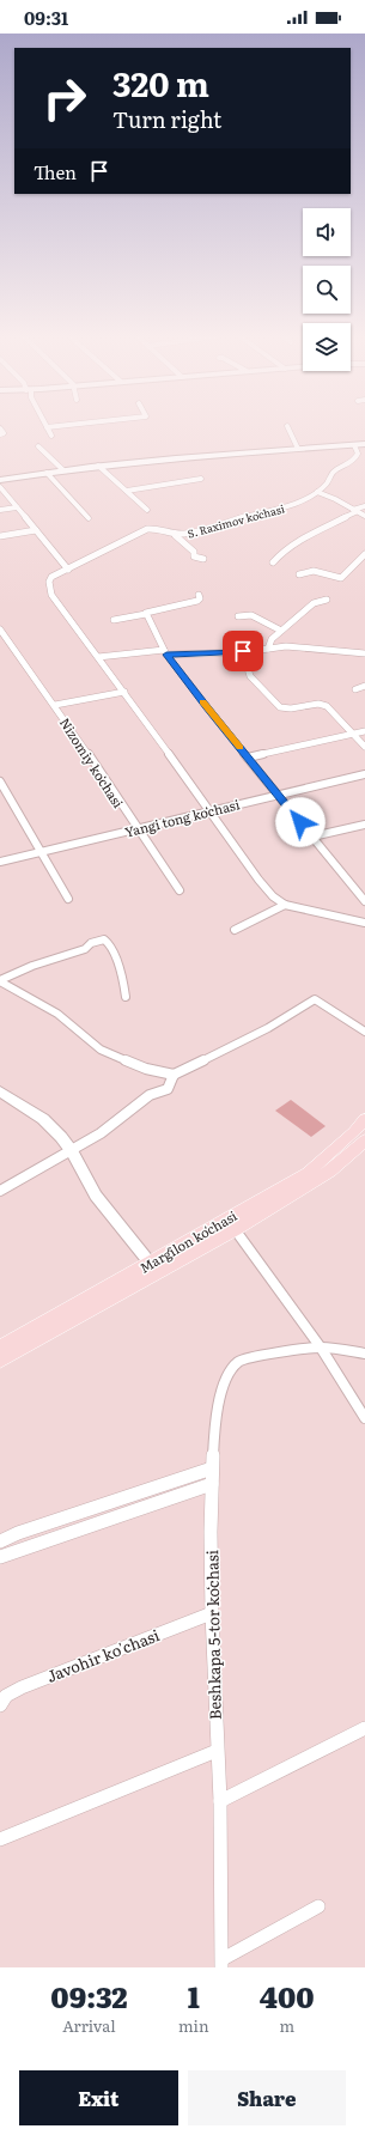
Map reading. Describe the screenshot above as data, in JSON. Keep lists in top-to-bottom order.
{
  "streets": {
    "main road": ["Margʻilon koʻchasi"],
    "street": [
      "S. Raximov koʻchasi",
      "Nizomiy koʻchasi",
      "Yangi tong koʻchasi",
      "Beshkapa 5-tor koʻchasi",
      "Javohir ko'chasi"
    ]
  },
  "crossings": [
    ["Nizomiy koʻchasi", "Yangi tong koʻchasi"],
    ["Beshkapa 5-tor koʻchasi", "Javohir ko'chasi"]
  ],
  "page": {
    "status": "09:31",
    "turn": ["320 m", "Turn right"],
    "then": "Then",
    "eta": [
      "09:32",
      "Arrival",
      "1",
      "min",
      "400",
      "m"
    ],
    "buttons": ["Exit", "Share"]
  }
}
